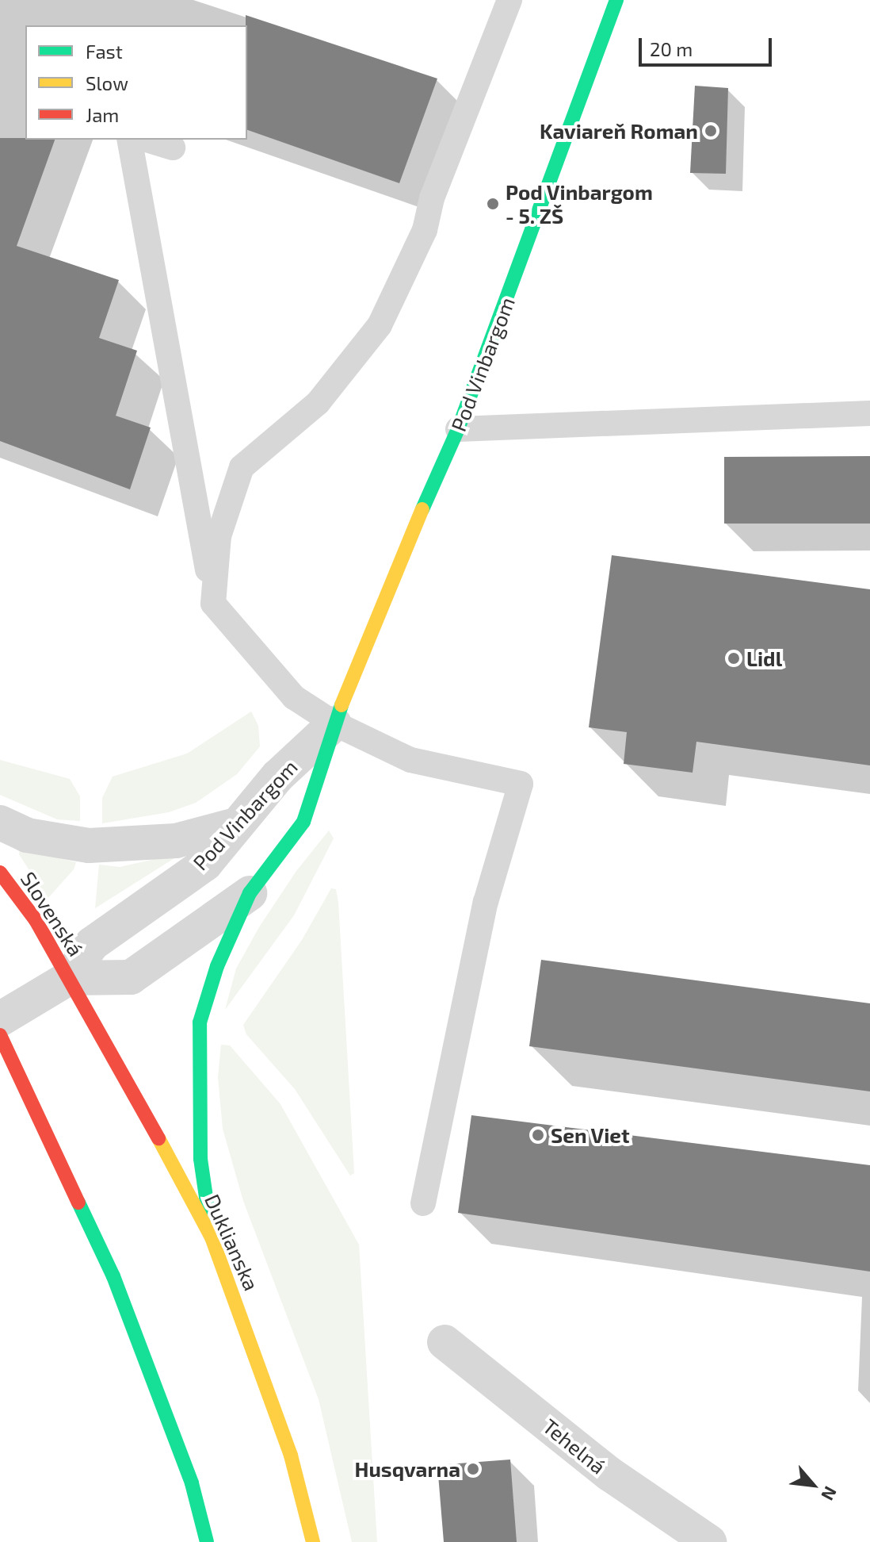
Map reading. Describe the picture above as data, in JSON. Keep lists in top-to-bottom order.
{
  "streets": {
    "street": [
      "Pod Vinbargom",
      "Slovenská",
      "Duklianska",
      "Tehelná"
    ]
  },
  "crossings": [
    ["Pod Vinbargom", "Slovenská"],
    ["Pod Vinbargom", "Duklianska"],
    ["Slovenská", "Duklianska"]
  ],
  "places": [
    "Kaviareň Roman",
    "Pod Vinbargom - 5. ZŠ",
    "Lidl",
    "Sen Viet",
    "Husqvarna"
  ],
  "legend": ["Fast", "Slow", "Jam"],
  "scale_bar": "20 m",
  "north": "bottom right"
}
